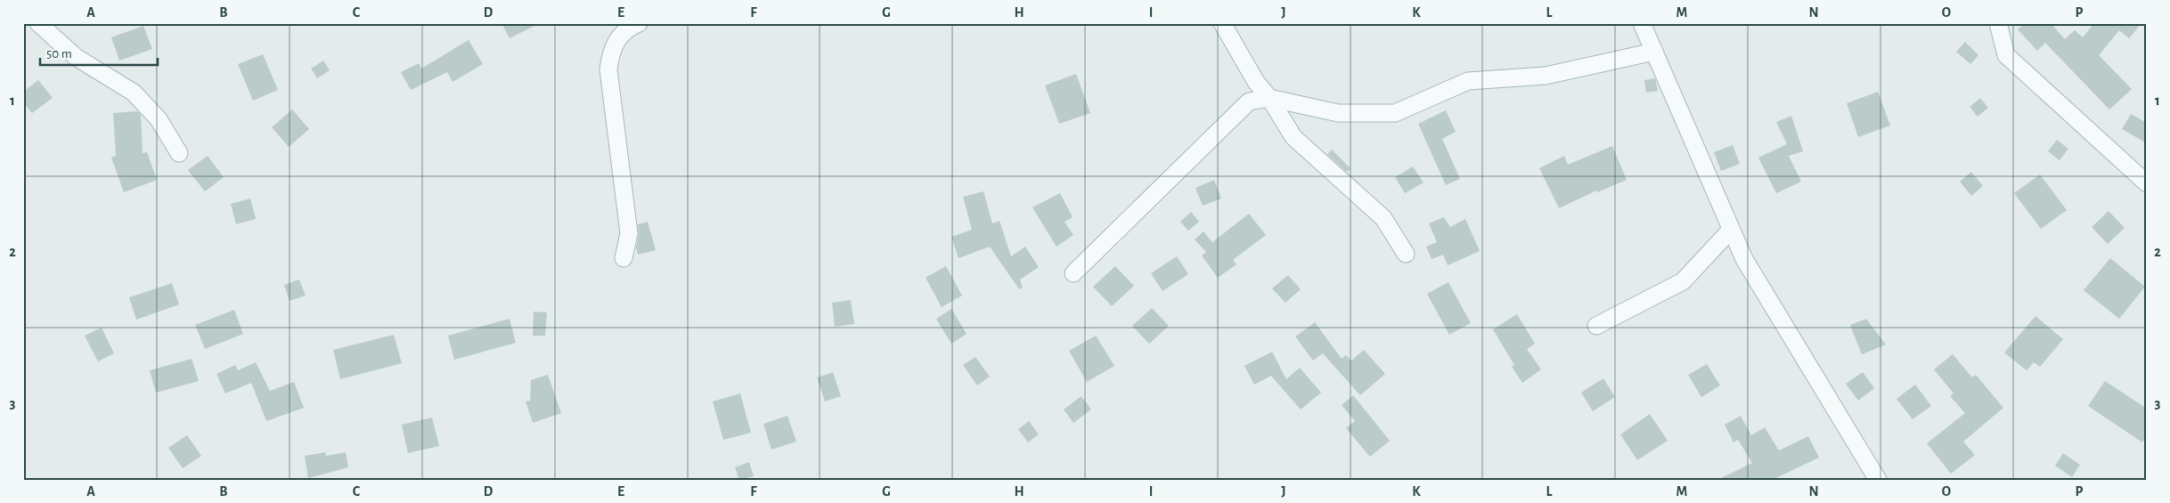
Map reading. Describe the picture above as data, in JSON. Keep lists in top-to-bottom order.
{
  "scale_bar": "50 m",
  "grid": {
    "columns": [
      "A",
      "B",
      "C",
      "D",
      "E",
      "F",
      "G",
      "H",
      "I",
      "J",
      "K",
      "L",
      "M",
      "N",
      "O",
      "P"
    ],
    "rows": ["1", "2", "3"]
  }
}
